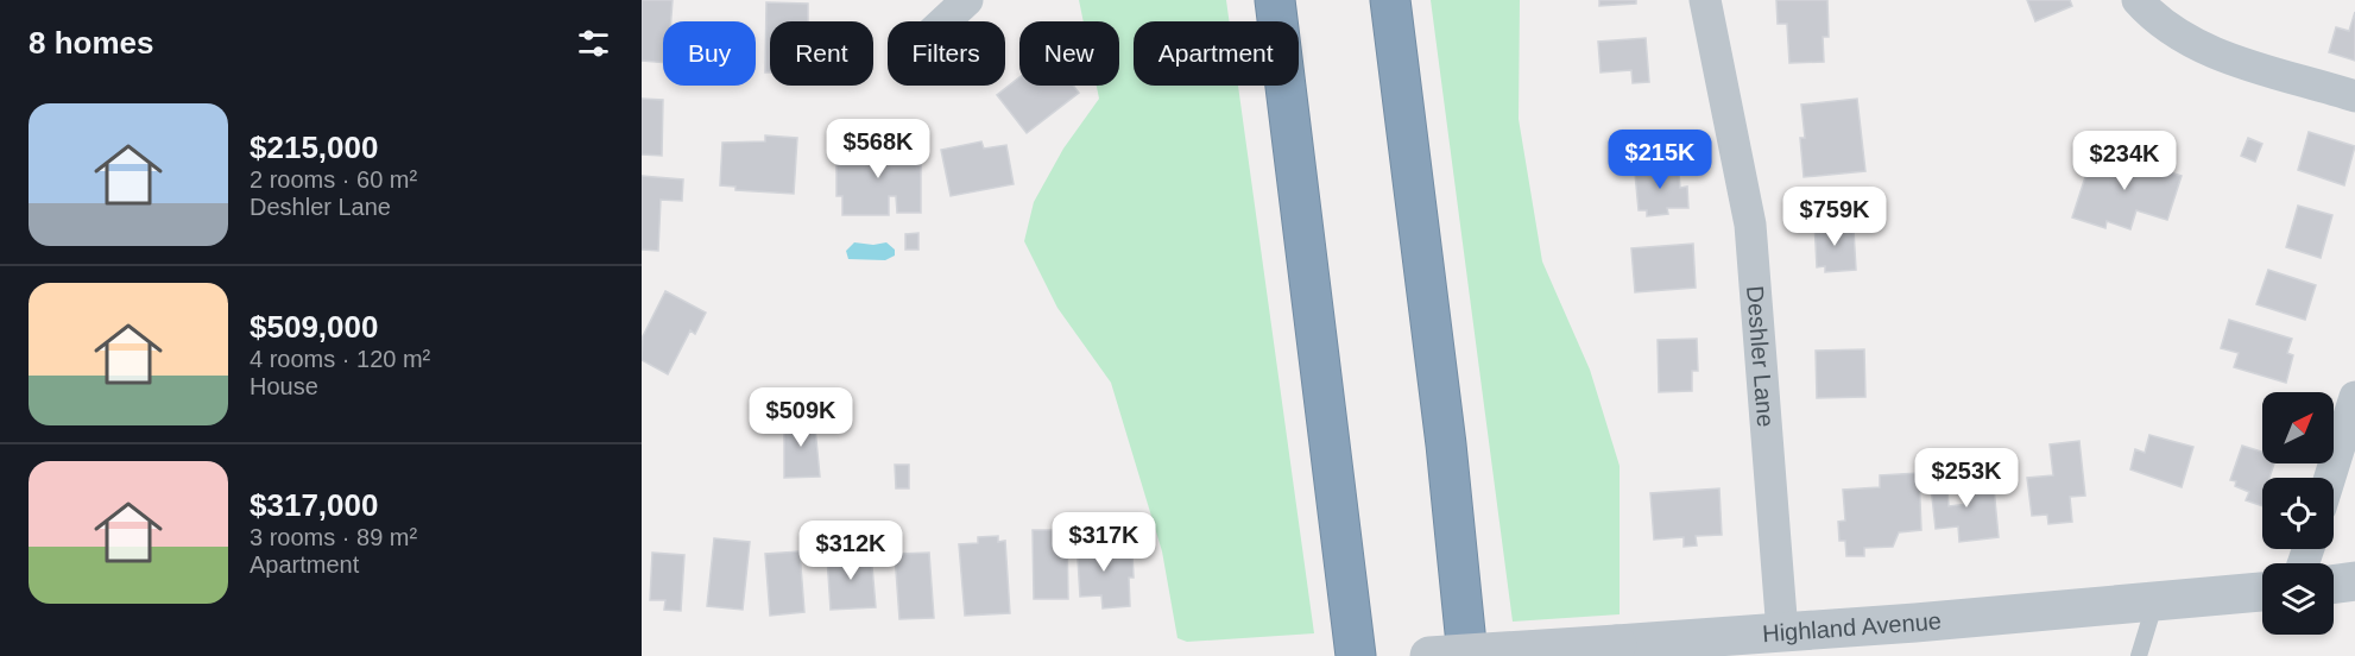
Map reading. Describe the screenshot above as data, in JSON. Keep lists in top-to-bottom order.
{
  "streets": {
    "street": ["Deshler Lane", "Highland Avenue"]
  },
  "crossings": [
    ["Deshler Lane", "Highland Avenue"]
  ],
  "north": "top right",
  "page": {
    "heading": "8 homes",
    "chip": [
      "Buy",
      "Rent",
      "Filters",
      "New",
      "Apartment"
    ],
    "list": [
      {
        "name": "$215,000",
        "note": "2 rooms · 60 m² · Deshler Lane"
      },
      {
        "name": "$509,000",
        "note": "4 rooms · 120 m² · House"
      },
      {
        "name": "$317,000",
        "note": "3 rooms · 89 m² · Apartment"
      }
    ],
    "price": [
      "$568K",
      "$215K",
      "$234K",
      "$759K",
      "$509K",
      "$253K",
      "$317K",
      "$312K"
    ]
  }
}
